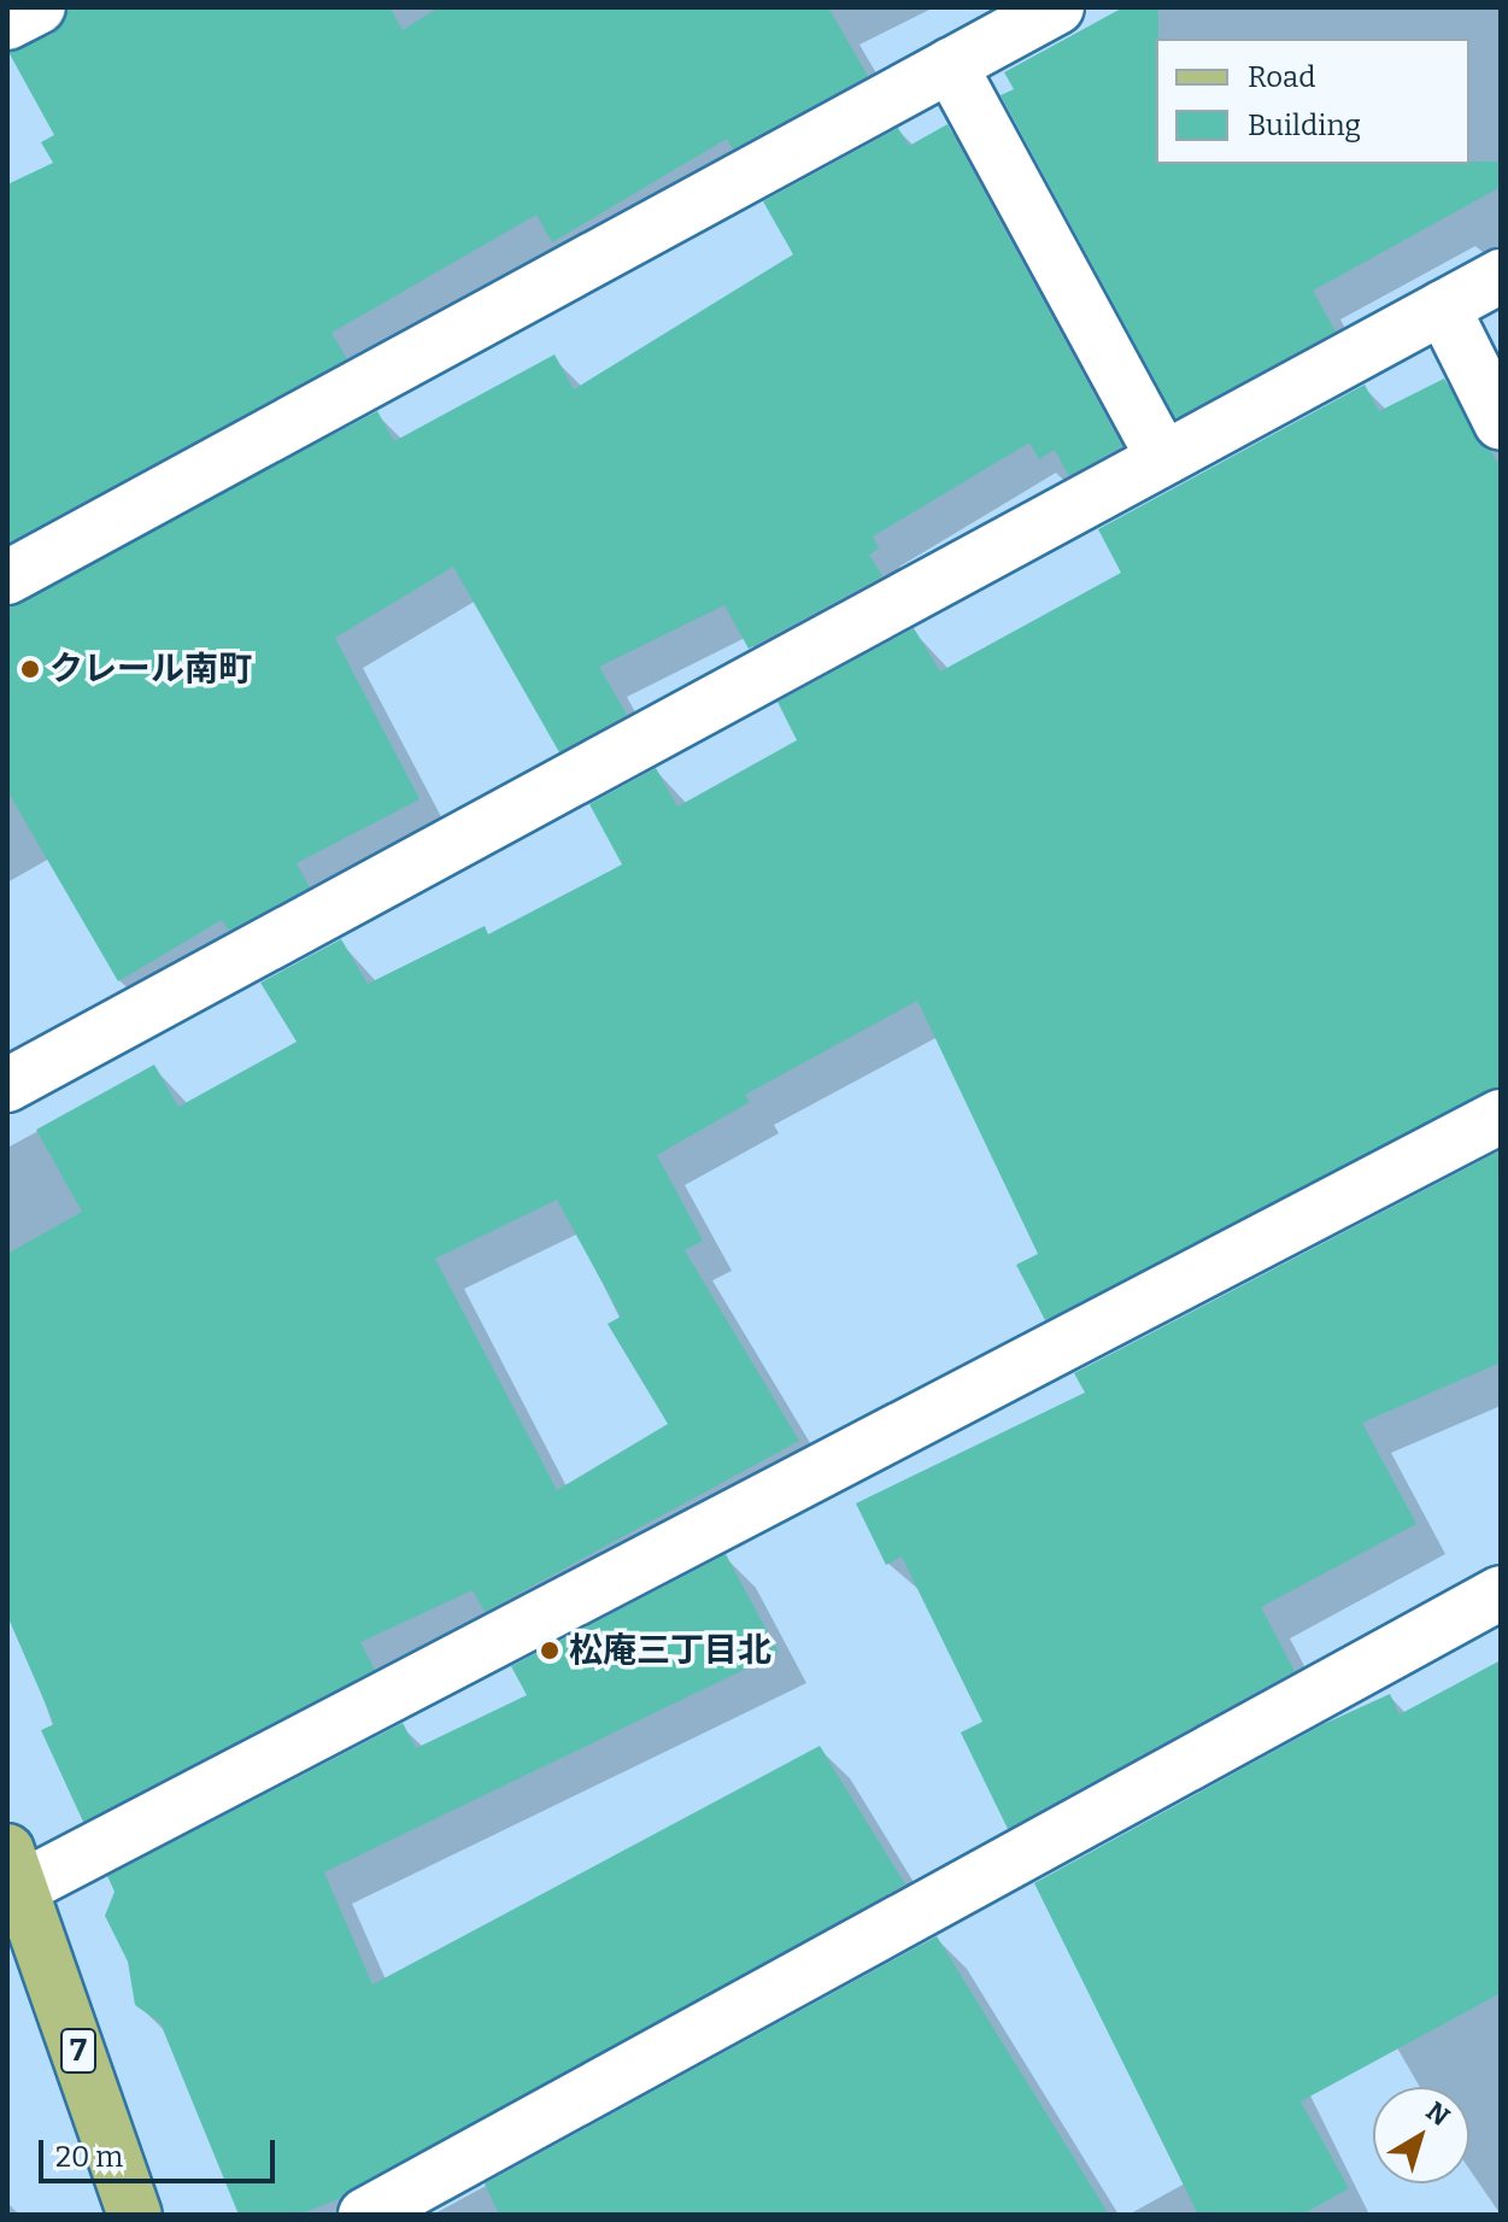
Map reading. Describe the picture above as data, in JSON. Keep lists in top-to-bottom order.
{
  "streets": {
    "main road": ["7"]
  },
  "places": ["クレール南町", "松庵三丁目北"],
  "legend": ["Road", "Building"],
  "scale_bar": "20 m",
  "north": "top right"
}
